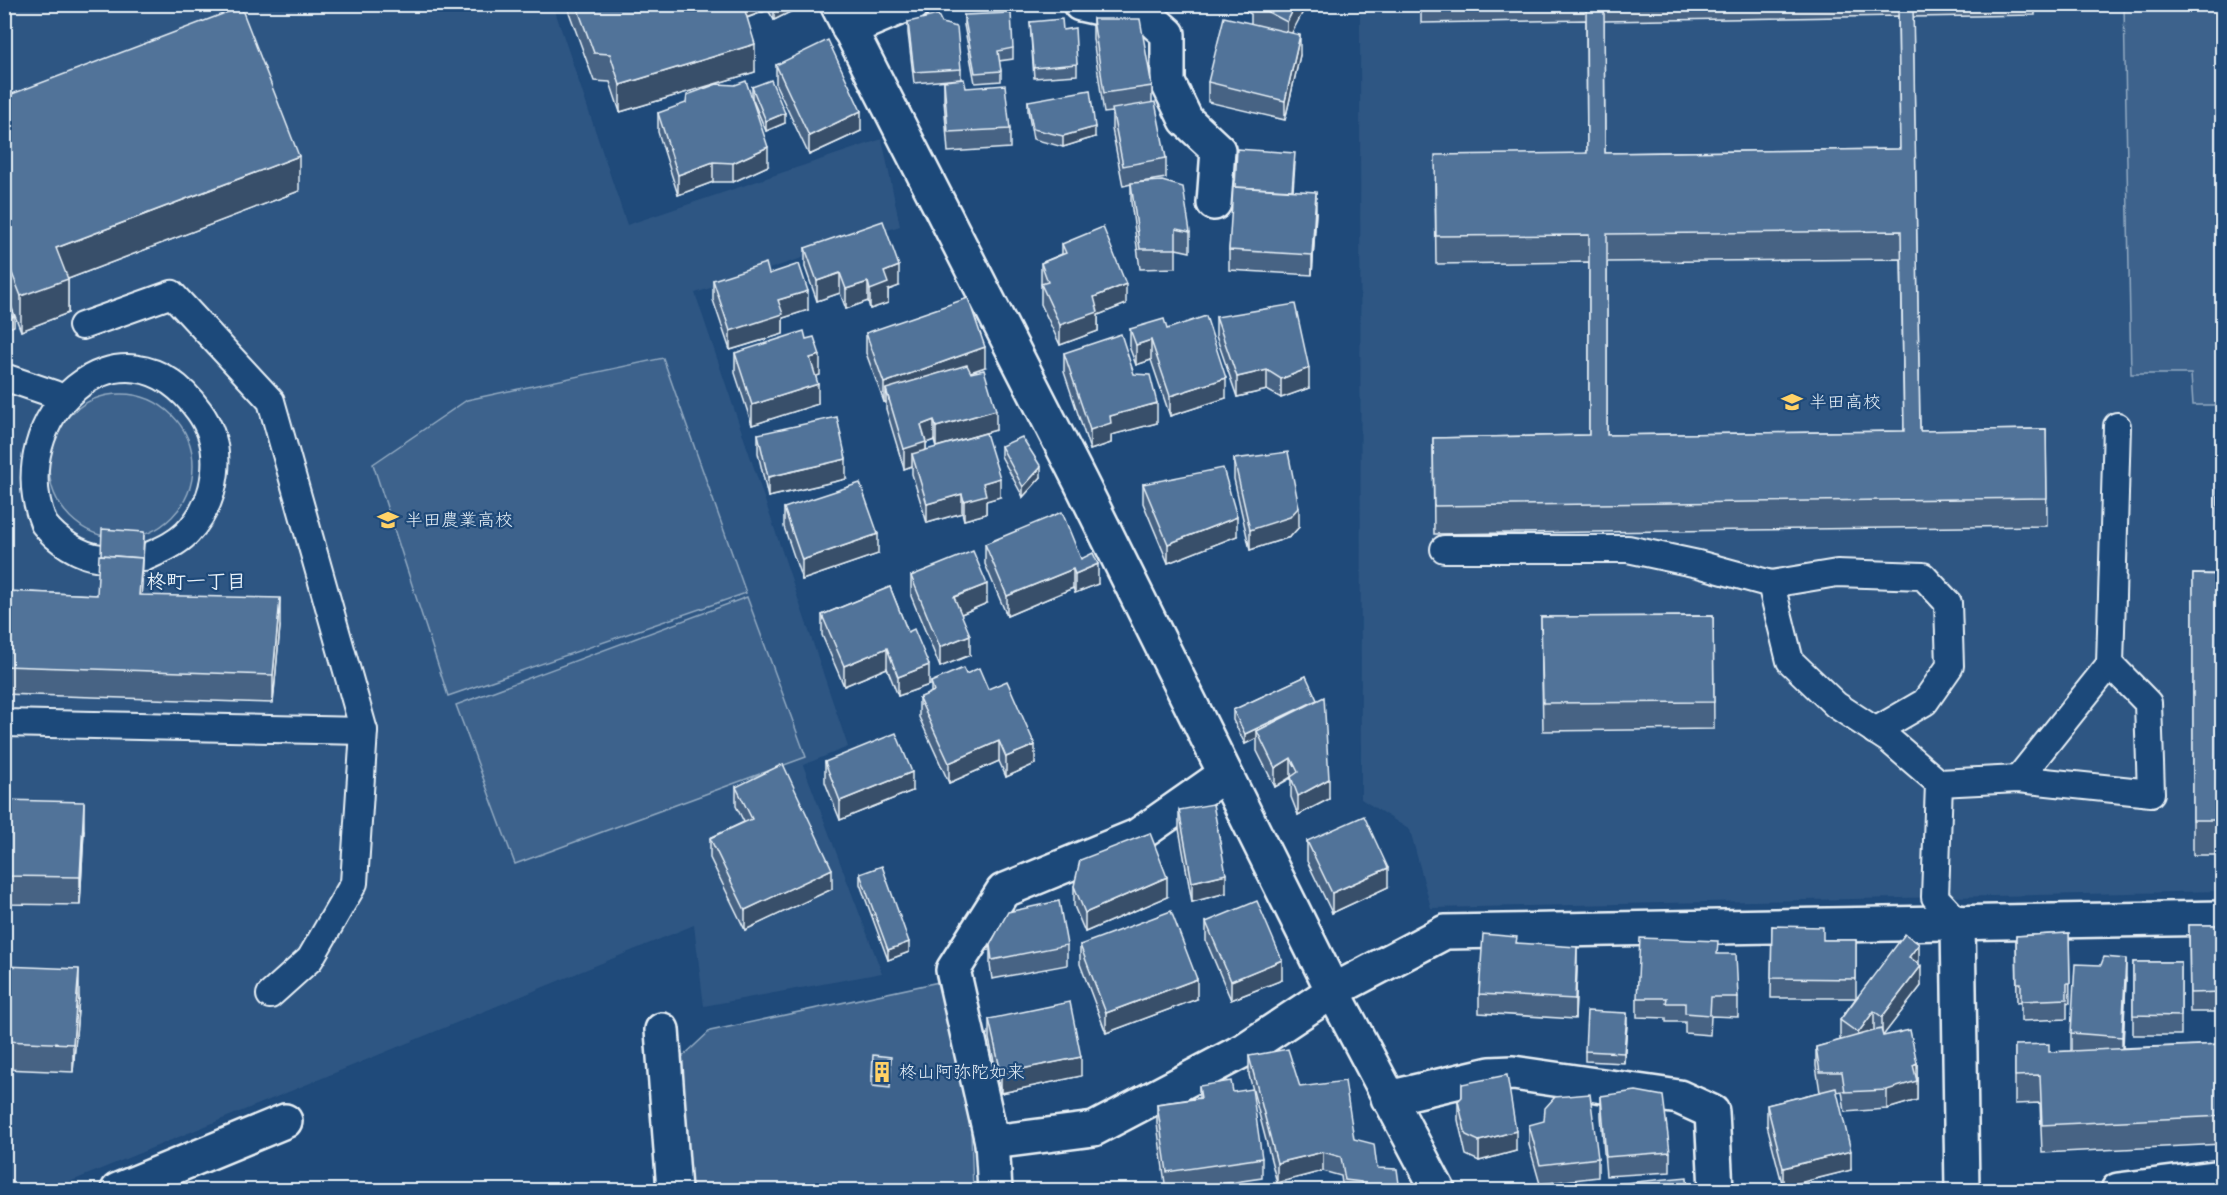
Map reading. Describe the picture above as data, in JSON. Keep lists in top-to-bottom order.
{
  "districts": ["柊町一丁目"],
  "places": {
    "school or university": ["半田高校", "半田農業高校"],
    "building": ["柊山阿弥陀如来"]
  }
}
